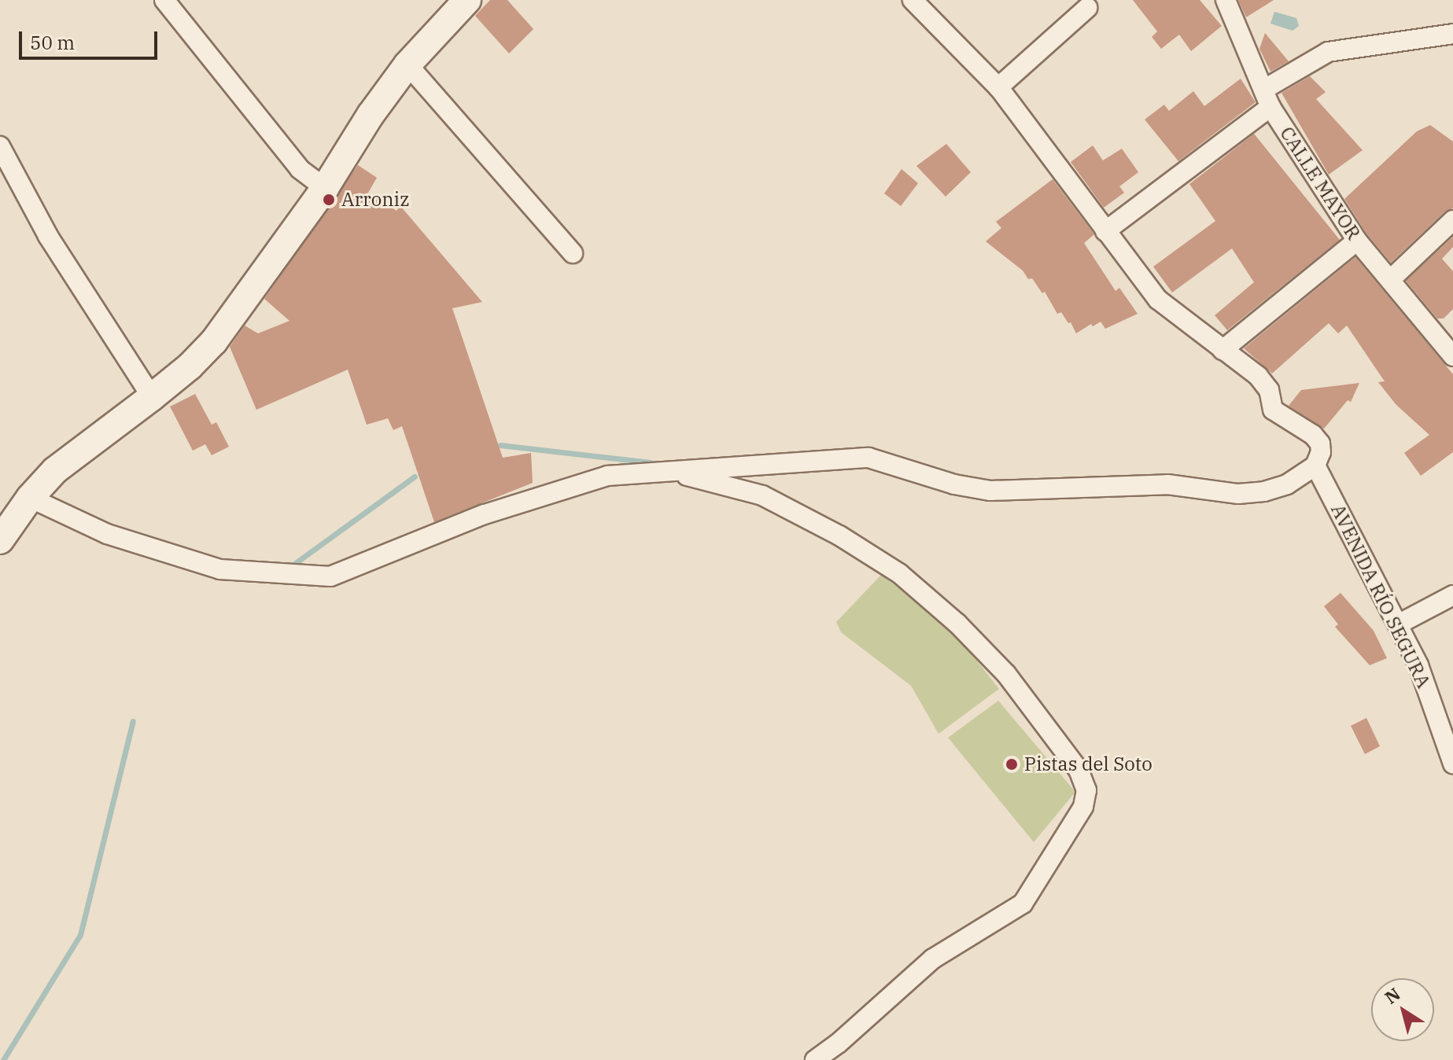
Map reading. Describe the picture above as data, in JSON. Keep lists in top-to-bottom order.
{
  "streets": {
    "street": ["CALLE MAYOR", "AVENIDA RÍO SEGURA"]
  },
  "places": ["Arroniz", "Pistas del Soto"],
  "scale_bar": "50 m",
  "north": "top left"
}
